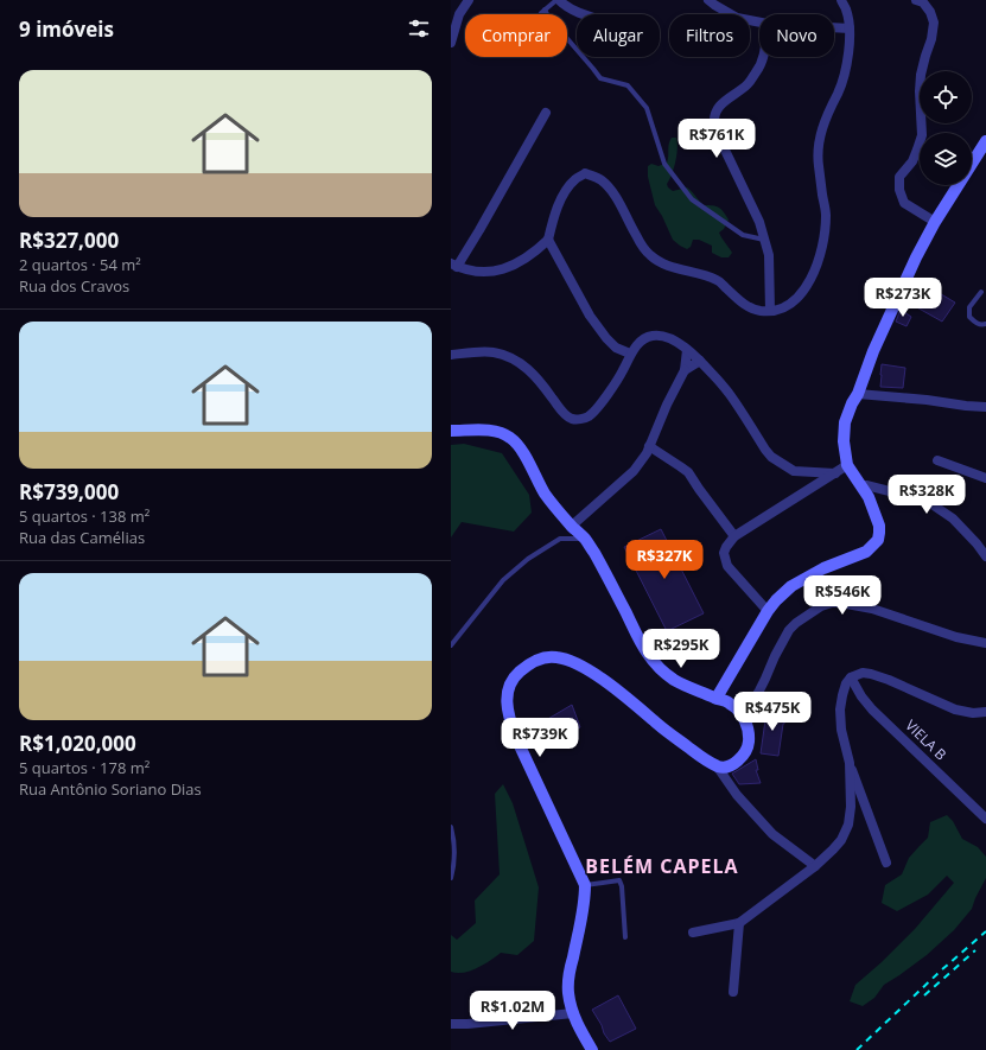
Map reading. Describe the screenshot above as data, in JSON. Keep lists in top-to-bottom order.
{
  "streets": {
    "street": ["VIELA B"]
  },
  "districts": ["BELÉM CAPELA"],
  "page": {
    "heading": "9 imóveis",
    "chip": [
      "Comprar",
      "Alugar",
      "Filtros",
      "Novo"
    ],
    "list": [
      {
        "name": "R$327,000",
        "note": "2 quartos · 54 m² · Rua dos Cravos"
      },
      {
        "name": "R$739,000",
        "note": "5 quartos · 138 m² · Rua das Camélias"
      },
      {
        "name": "R$1,020,000",
        "note": "5 quartos · 178 m² · Rua Antônio Soriano Dias"
      }
    ],
    "price": [
      "R$761K",
      "R$273K",
      "R$328K",
      "R$327K",
      "R$546K",
      "R$295K",
      "R$475K",
      "R$739K",
      "R$1.02M"
    ]
  }
}
